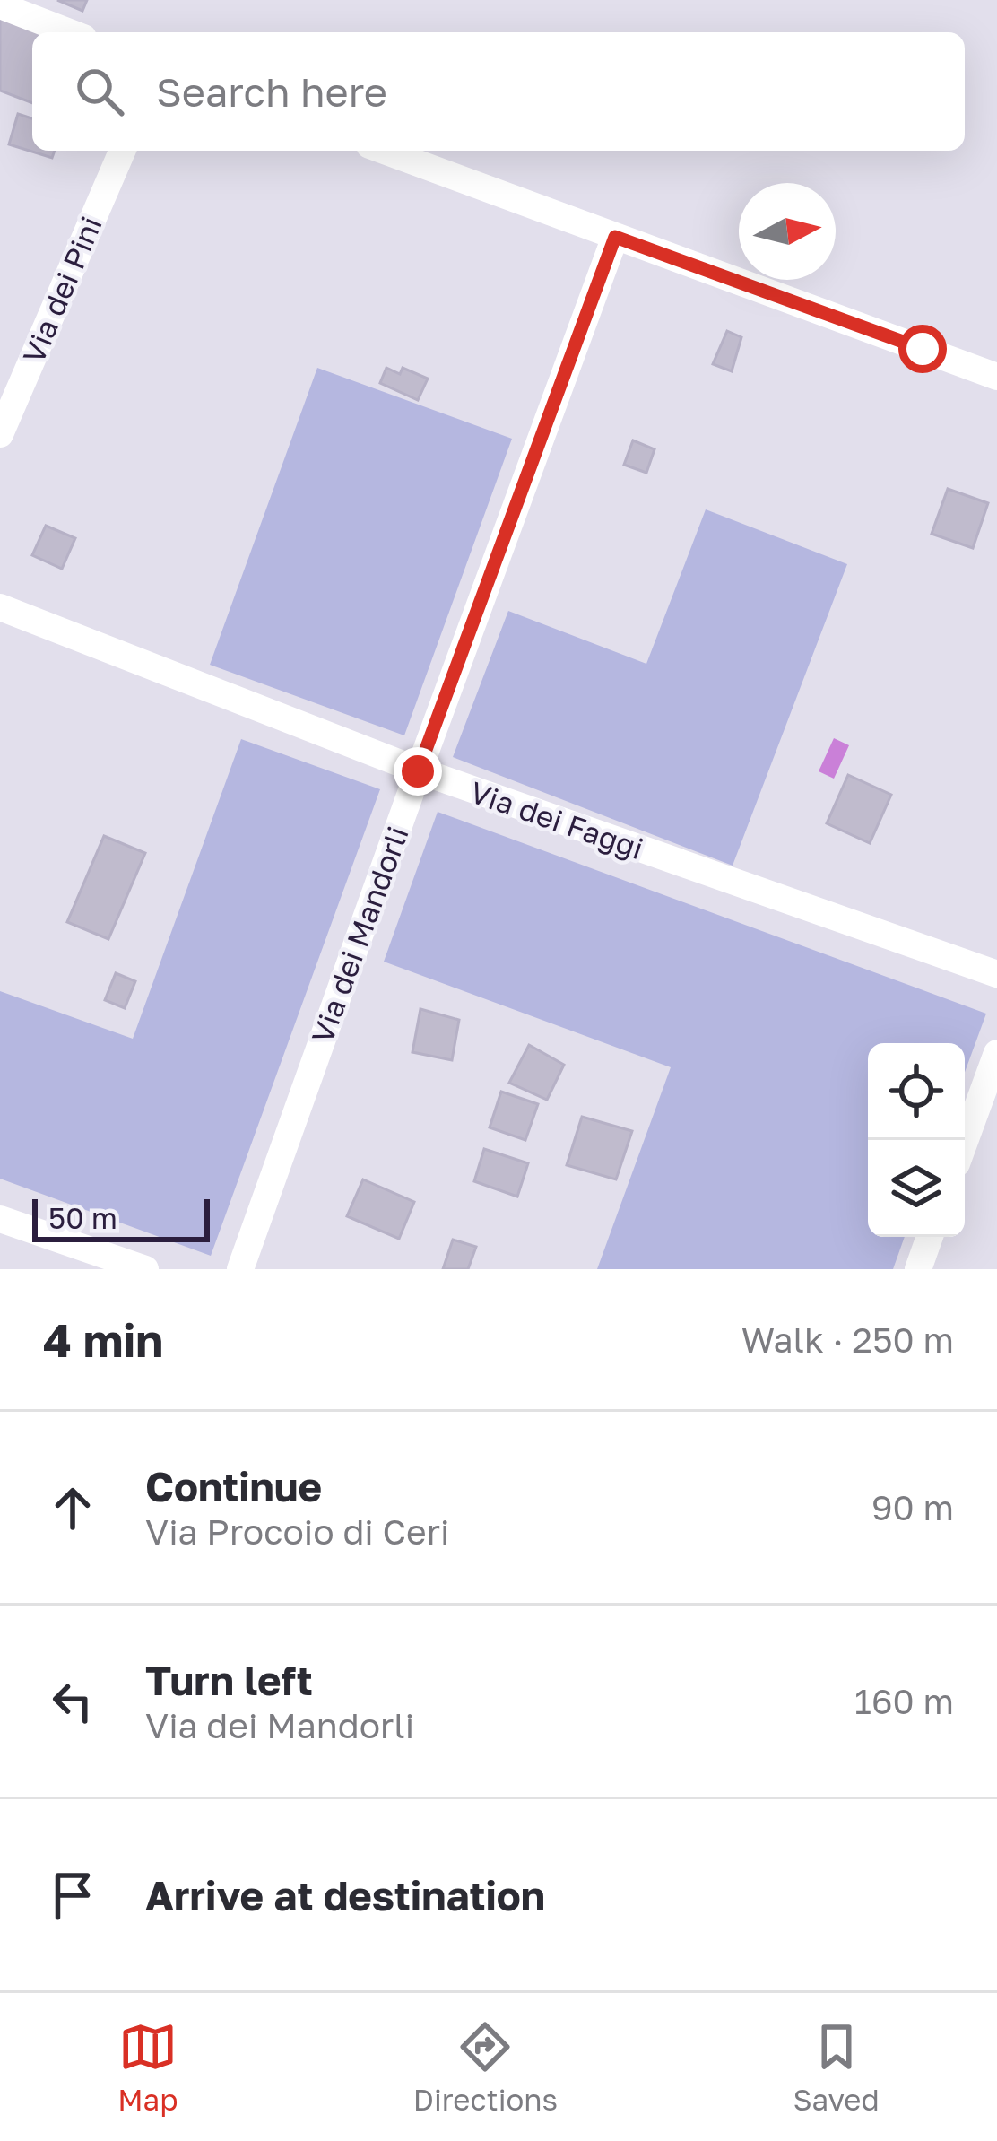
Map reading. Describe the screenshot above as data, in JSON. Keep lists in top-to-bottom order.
{
  "streets": {
    "street": ["Via dei Pini", "Via dei Faggi", "Via dei Mandorli"]
  },
  "crossings": [
    ["Via dei Faggi", "Via dei Mandorli"]
  ],
  "scale_bar": "50 m",
  "north": "right",
  "page": {
    "search": "Search here",
    "scale": "50 m",
    "heading": ["4 min", "Walk · 250 m"],
    "list": [
      ["Continue", "Via Procoio di Ceri", "90 m"],
      ["Turn left", "Via dei Mandorli", "160 m"],
      "Arrive at destination"
    ],
    "nav": ["Map", "Directions", "Saved"]
  }
}
